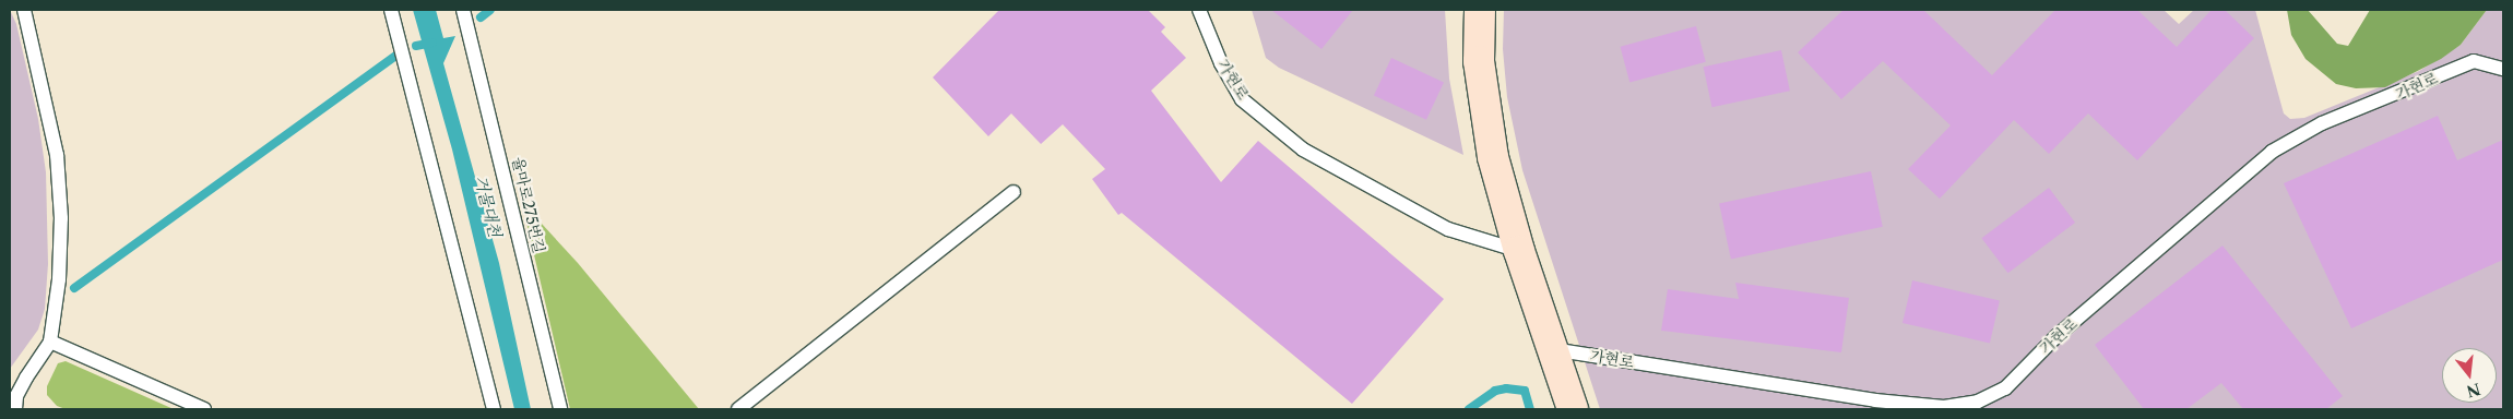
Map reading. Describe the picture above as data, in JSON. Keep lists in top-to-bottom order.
{
  "streets": {
    "lane": ["가현로", "율마로275번길"]
  },
  "water": ["거물대천"],
  "north": "bottom"
}
